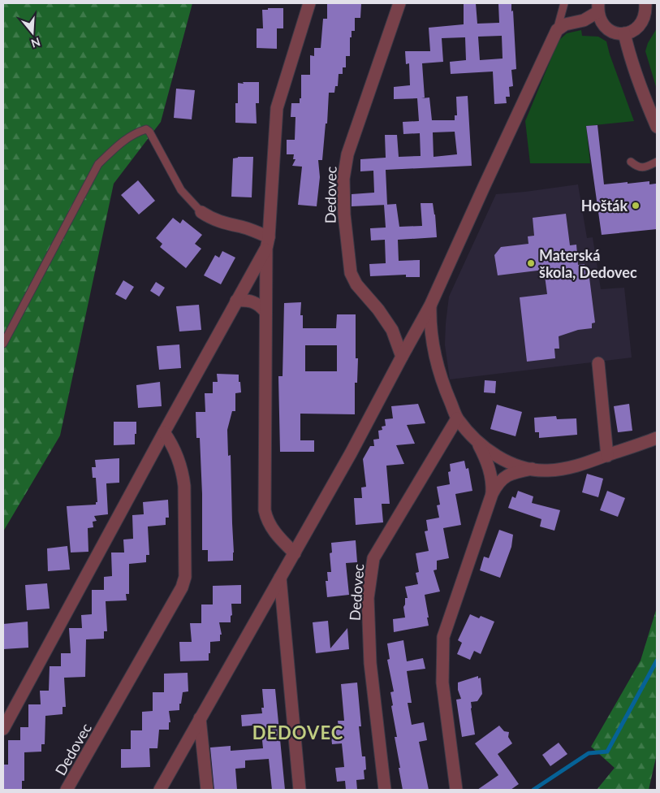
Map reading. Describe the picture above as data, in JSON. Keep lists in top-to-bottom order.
{
  "streets": {
    "street": ["Dedovec"]
  },
  "districts": ["DEDOVEC"],
  "places": ["Hošták", "Materská škola, Dedovec"],
  "north": "bottom"
}
